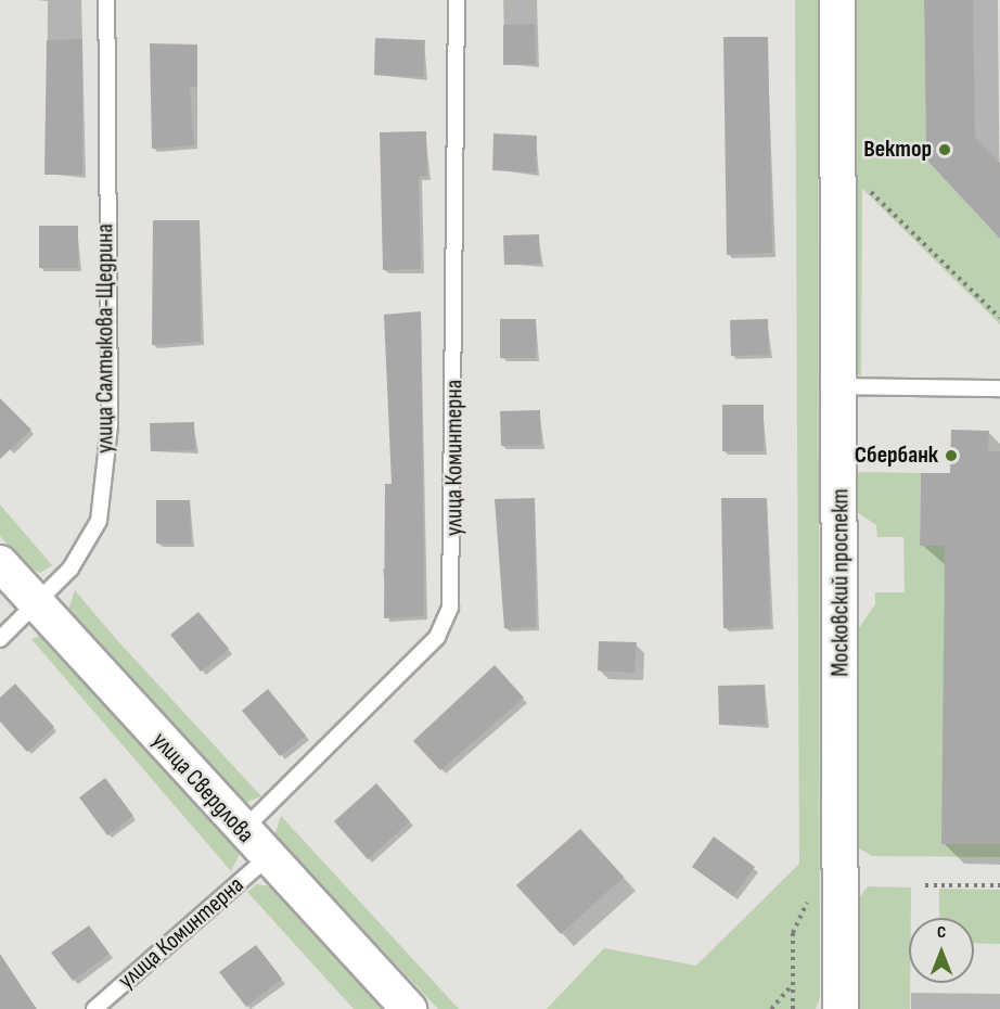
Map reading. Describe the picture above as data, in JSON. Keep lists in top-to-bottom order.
{
  "streets": {
    "street": ["Московский проспект", "улица Свердлова"],
    "lane": ["улица Салтыкова-Щедрина", "улица Коминтерна"]
  },
  "crossings": [
    ["улица Салтыкова-Щедрина", "улица Свердлова"],
    ["улица Коминтерна", "улица Свердлова"]
  ],
  "places": ["Вектор", "Сбербанк"],
  "north": "top"
}
